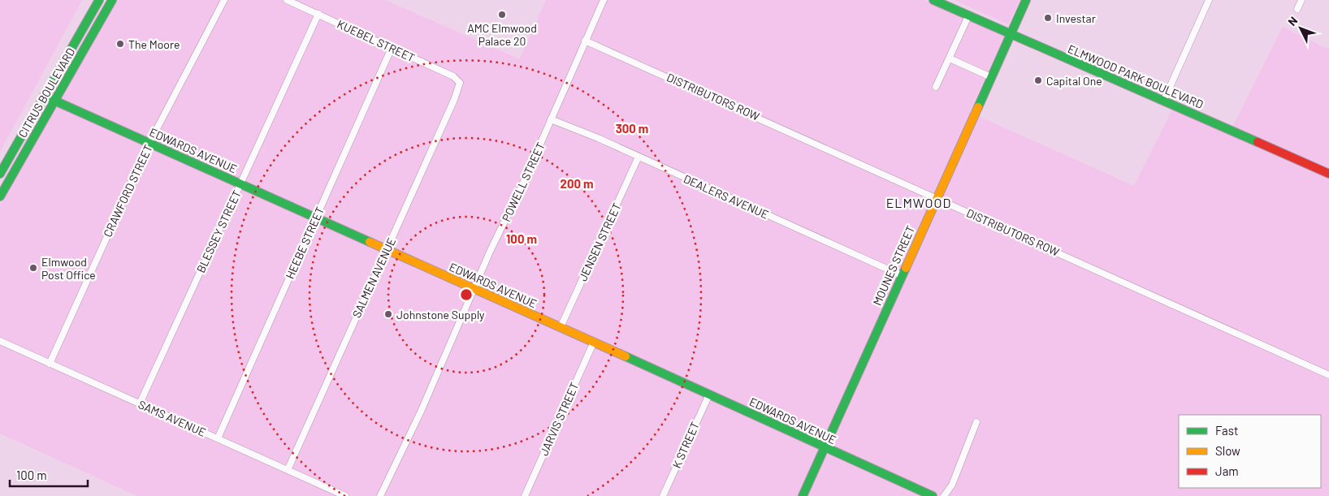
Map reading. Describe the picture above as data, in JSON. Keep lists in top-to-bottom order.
{
  "streets": {
    "street": [
      "KUEBEL STREET",
      "ELMWOOD PARK BOULEVARD",
      "CITRUS BOULEVARD",
      "DISTRIBUTORS ROW",
      "EDWARDS AVENUE",
      "POWELL STREET",
      "CRAWFORD STREET",
      "DEALERS AVENUE",
      "BLESSEY STREET",
      "JENSEN STREET",
      "HEEBE STREET",
      "MOUNES STREET",
      "SALMEN AVENUE",
      "SAMS AVENUE",
      "JARVIS STREET",
      "K STREET"
    ]
  },
  "crossings": [
    ["KUEBEL STREET", "BLESSEY STREET"],
    ["KUEBEL STREET", "HEEBE STREET"],
    ["KUEBEL STREET", "SALMEN AVENUE"],
    ["ELMWOOD PARK BOULEVARD", "MOUNES STREET"],
    ["CITRUS BOULEVARD", "EDWARDS AVENUE"],
    ["DISTRIBUTORS ROW", "POWELL STREET"],
    ["DISTRIBUTORS ROW", "MOUNES STREET"],
    ["EDWARDS AVENUE", "POWELL STREET"],
    ["EDWARDS AVENUE", "CRAWFORD STREET"],
    ["EDWARDS AVENUE", "BLESSEY STREET"],
    ["EDWARDS AVENUE", "JENSEN STREET"],
    ["EDWARDS AVENUE", "HEEBE STREET"],
    ["EDWARDS AVENUE", "MOUNES STREET"],
    ["EDWARDS AVENUE", "SALMEN AVENUE"],
    ["EDWARDS AVENUE", "JARVIS STREET"],
    ["EDWARDS AVENUE", "K STREET"],
    ["POWELL STREET", "DEALERS AVENUE"],
    ["CRAWFORD STREET", "SAMS AVENUE"],
    ["DEALERS AVENUE", "JENSEN STREET"],
    ["DEALERS AVENUE", "MOUNES STREET"],
    ["BLESSEY STREET", "SAMS AVENUE"],
    ["HEEBE STREET", "SAMS AVENUE"],
    ["SALMEN AVENUE", "SAMS AVENUE"]
  ],
  "districts": ["ELMWOOD"],
  "places": [
    "AMC Elmwood Palace 20",
    "Investar",
    "The Moore",
    "Capital One",
    "Elmwood Post Office",
    "Johnstone Supply"
  ],
  "legend": ["Fast", "Slow", "Jam"],
  "scale_bar": "100 m",
  "north": "top left",
  "rings": ["300 m", "200 m", "100 m"]
}
